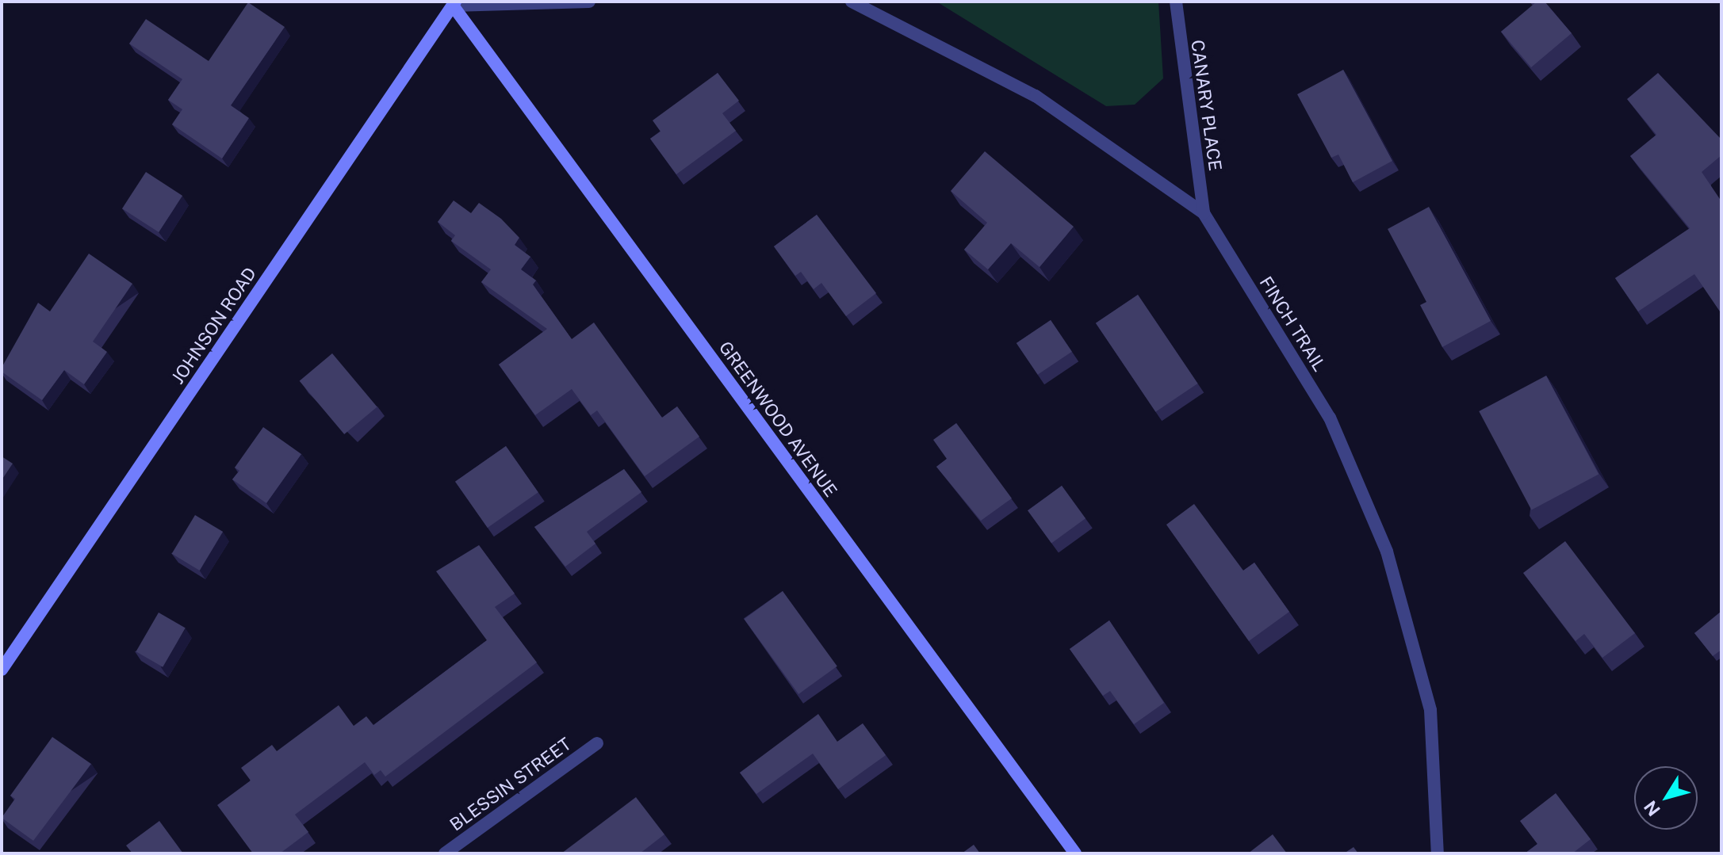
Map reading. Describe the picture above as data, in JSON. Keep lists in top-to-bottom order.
{
  "streets": {
    "street": [
      "CANARY PLACE",
      "FINCH TRAIL",
      "JOHNSON ROAD",
      "GREENWOOD AVENUE",
      "BLESSIN STREET"
    ]
  },
  "crossings": [
    ["CANARY PLACE", "FINCH TRAIL"],
    ["JOHNSON ROAD", "GREENWOOD AVENUE"]
  ],
  "north": "bottom left"
}
